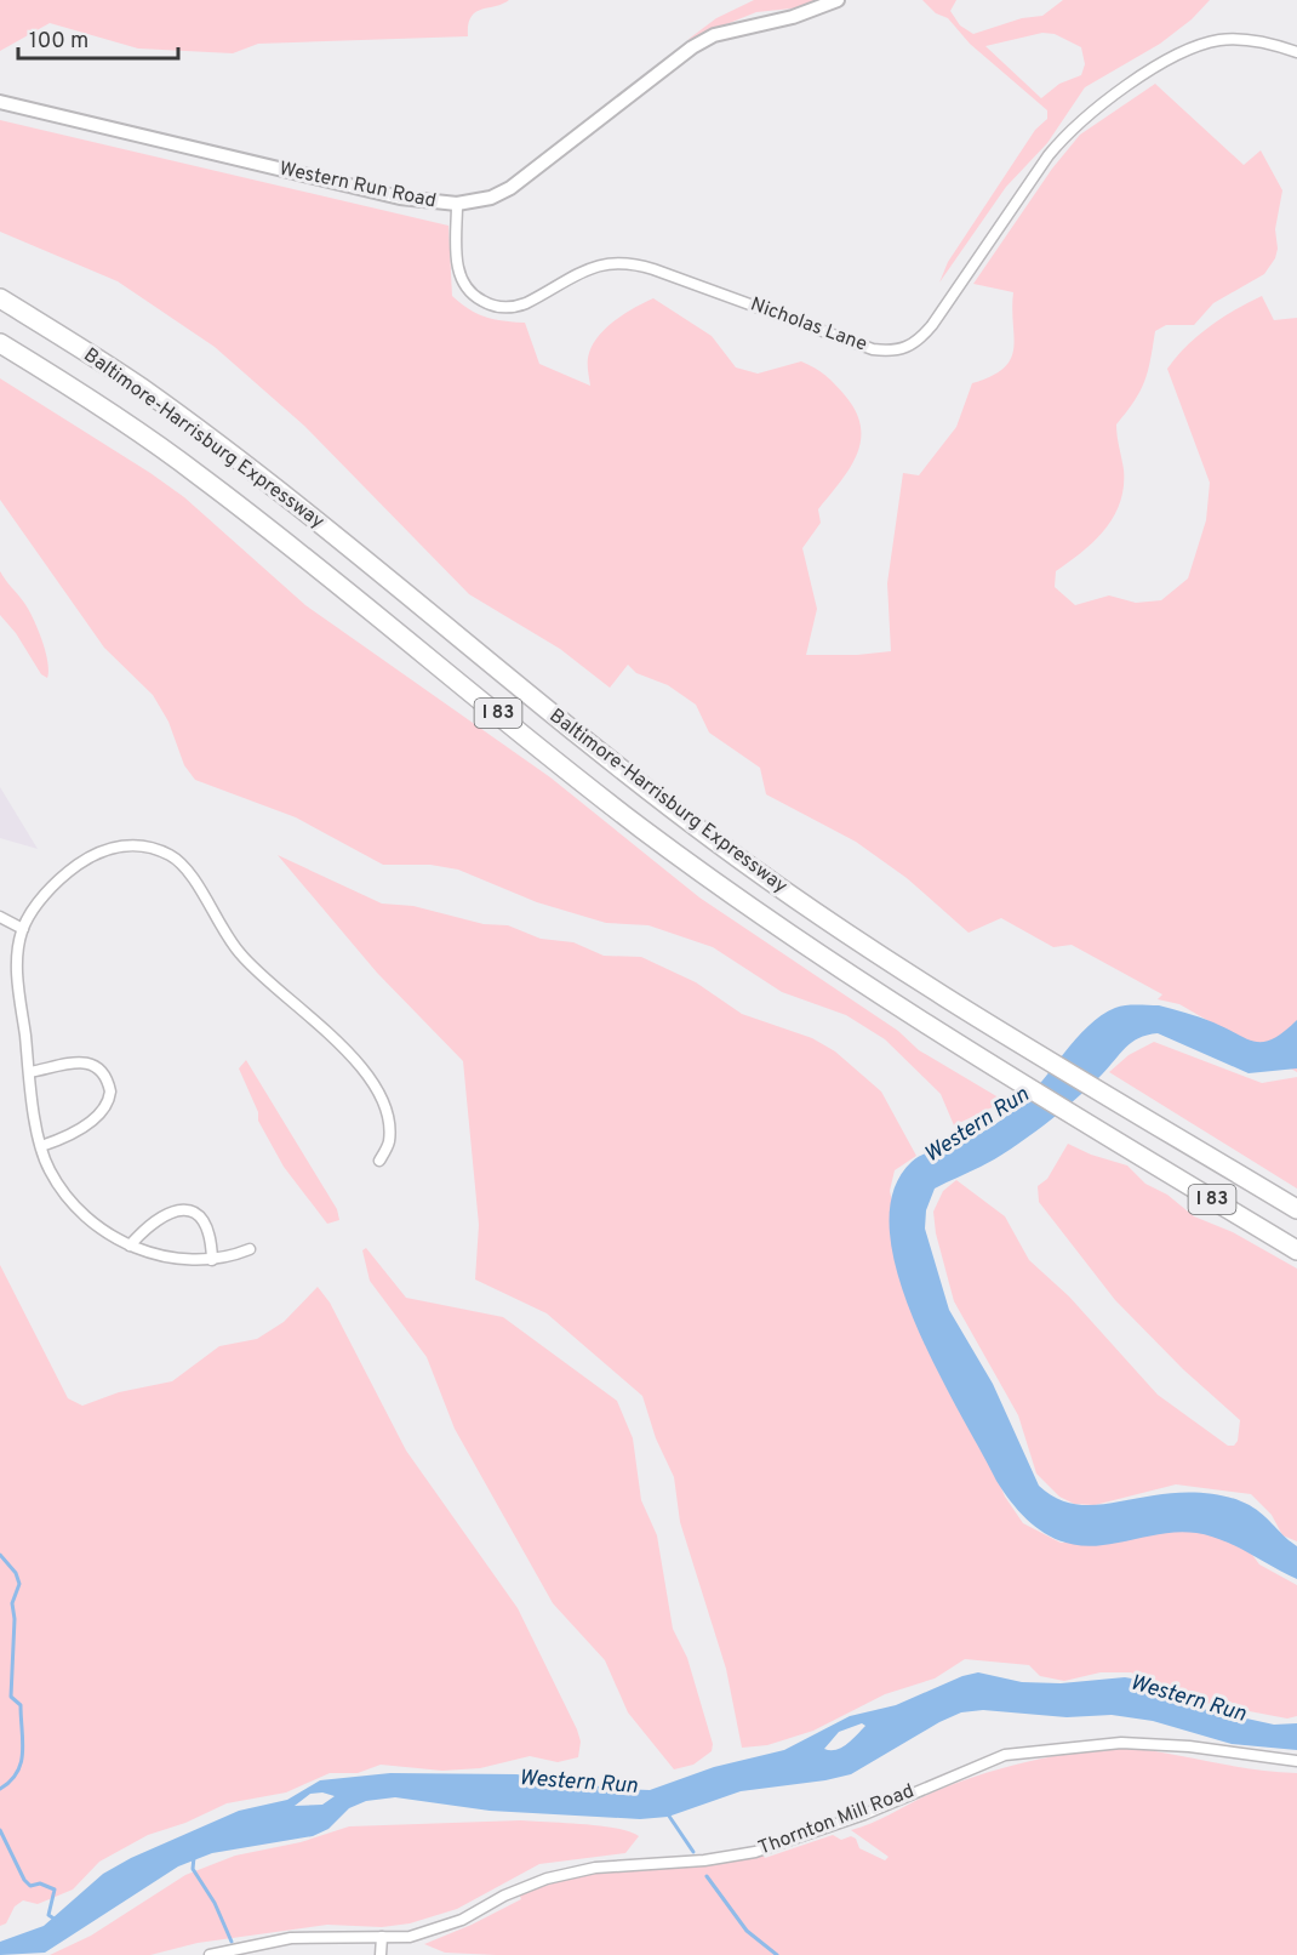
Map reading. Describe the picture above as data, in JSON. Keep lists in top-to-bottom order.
{
  "streets": {
    "highway": ["Baltimore-Harrisburg Expressway", "I 83"],
    "street": ["Western Run Road", "Nicholas Lane", "Thornton Mill Road"]
  },
  "crossings": [
    ["Western Run Road", "Nicholas Lane"]
  ],
  "water": ["Western Run"],
  "scale_bar": "100 m"
}
